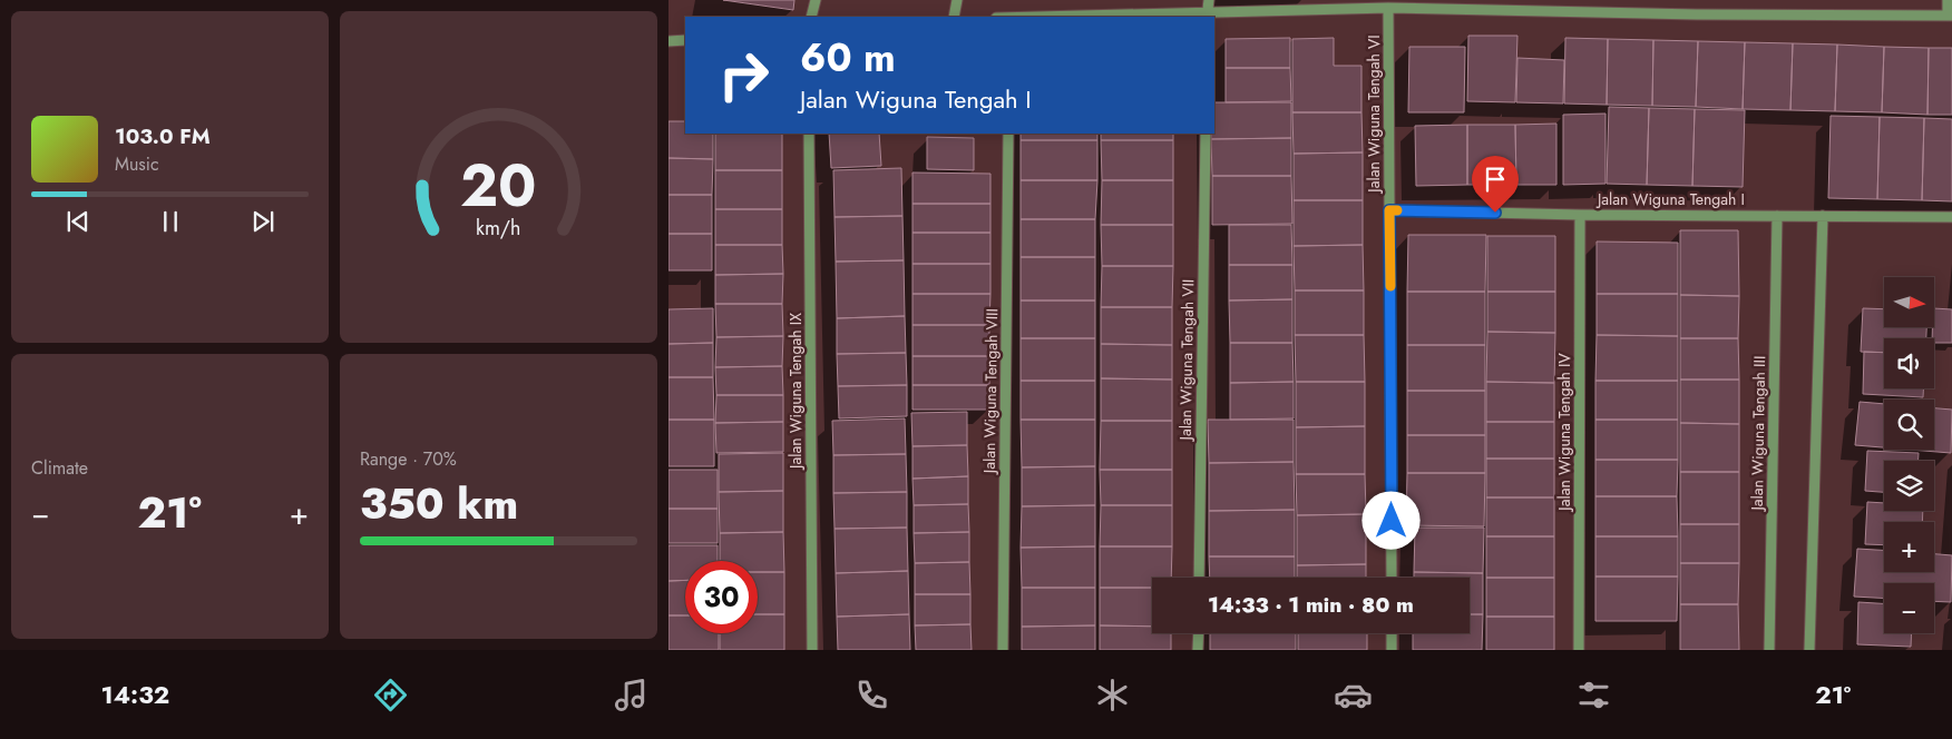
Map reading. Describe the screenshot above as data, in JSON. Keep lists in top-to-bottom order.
{
  "streets": {
    "street": [
      "Jalan Wiguna Tengah VI",
      "Jalan Wiguna Tengah I",
      "Jalan Wiguna Tengah VII",
      "Jalan Wiguna Tengah IX",
      "Jalan Wiguna Tengah VIII",
      "Jalan Wiguna Tengah IV",
      "Jalan Wiguna Tengah III"
    ]
  },
  "crossings": [
    ["Jalan Wiguna Tengah VI", "Jalan Wiguna Tengah I"],
    ["Jalan Wiguna Tengah I", "Jalan Wiguna Tengah IV"],
    ["Jalan Wiguna Tengah I", "Jalan Wiguna Tengah III"]
  ],
  "north": "right",
  "page": {
    "turn": ["60 m", "Jalan Wiguna Tengah I"],
    "song": ["103.0 FM", "Music"],
    "map_buttons": ["+", "−"],
    "tile": [
      "Climate",
      ["Range · 70%", "350 km"]
    ],
    "heat": ["−", "21°", "+"],
    "limit": "30",
    "trip": "14:33 · 1 min · 80 m",
    "tabs": ["14:32", "21°"],
    "gauge": ["20", "km/h"]
  }
}
